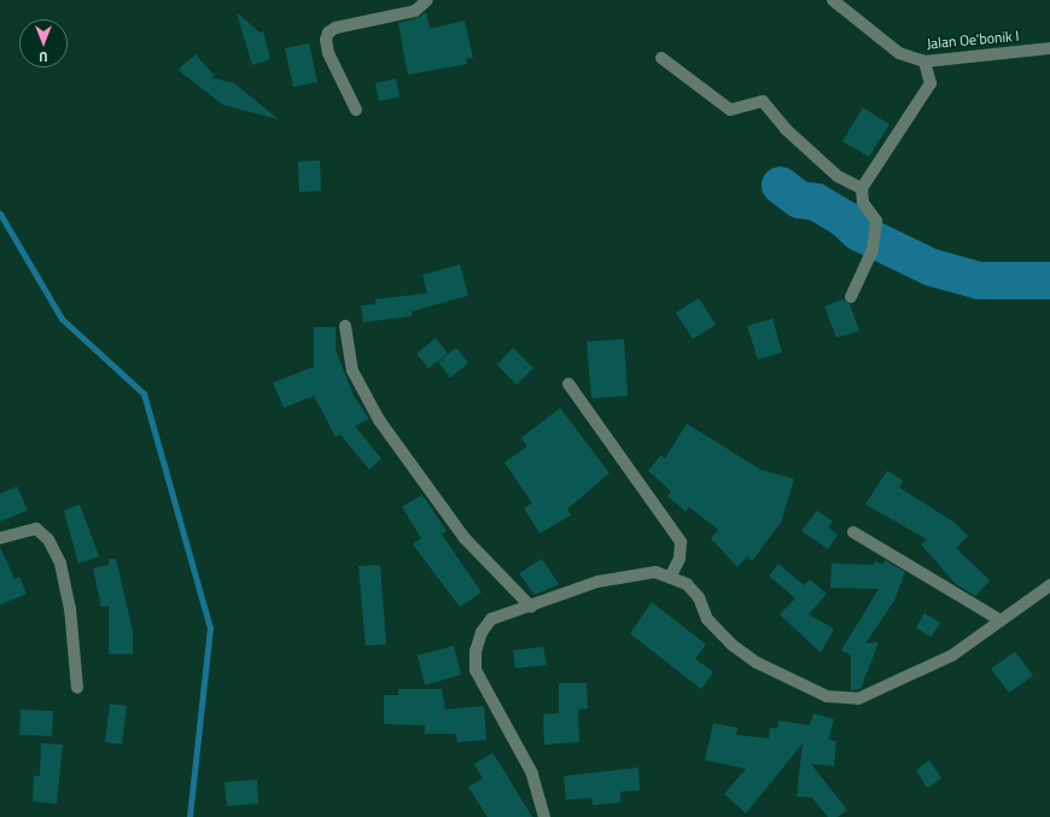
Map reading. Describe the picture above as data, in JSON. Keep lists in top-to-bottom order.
{
  "streets": {
    "street": ["Jalan Oe'bonik I"]
  },
  "north": "bottom"
}
